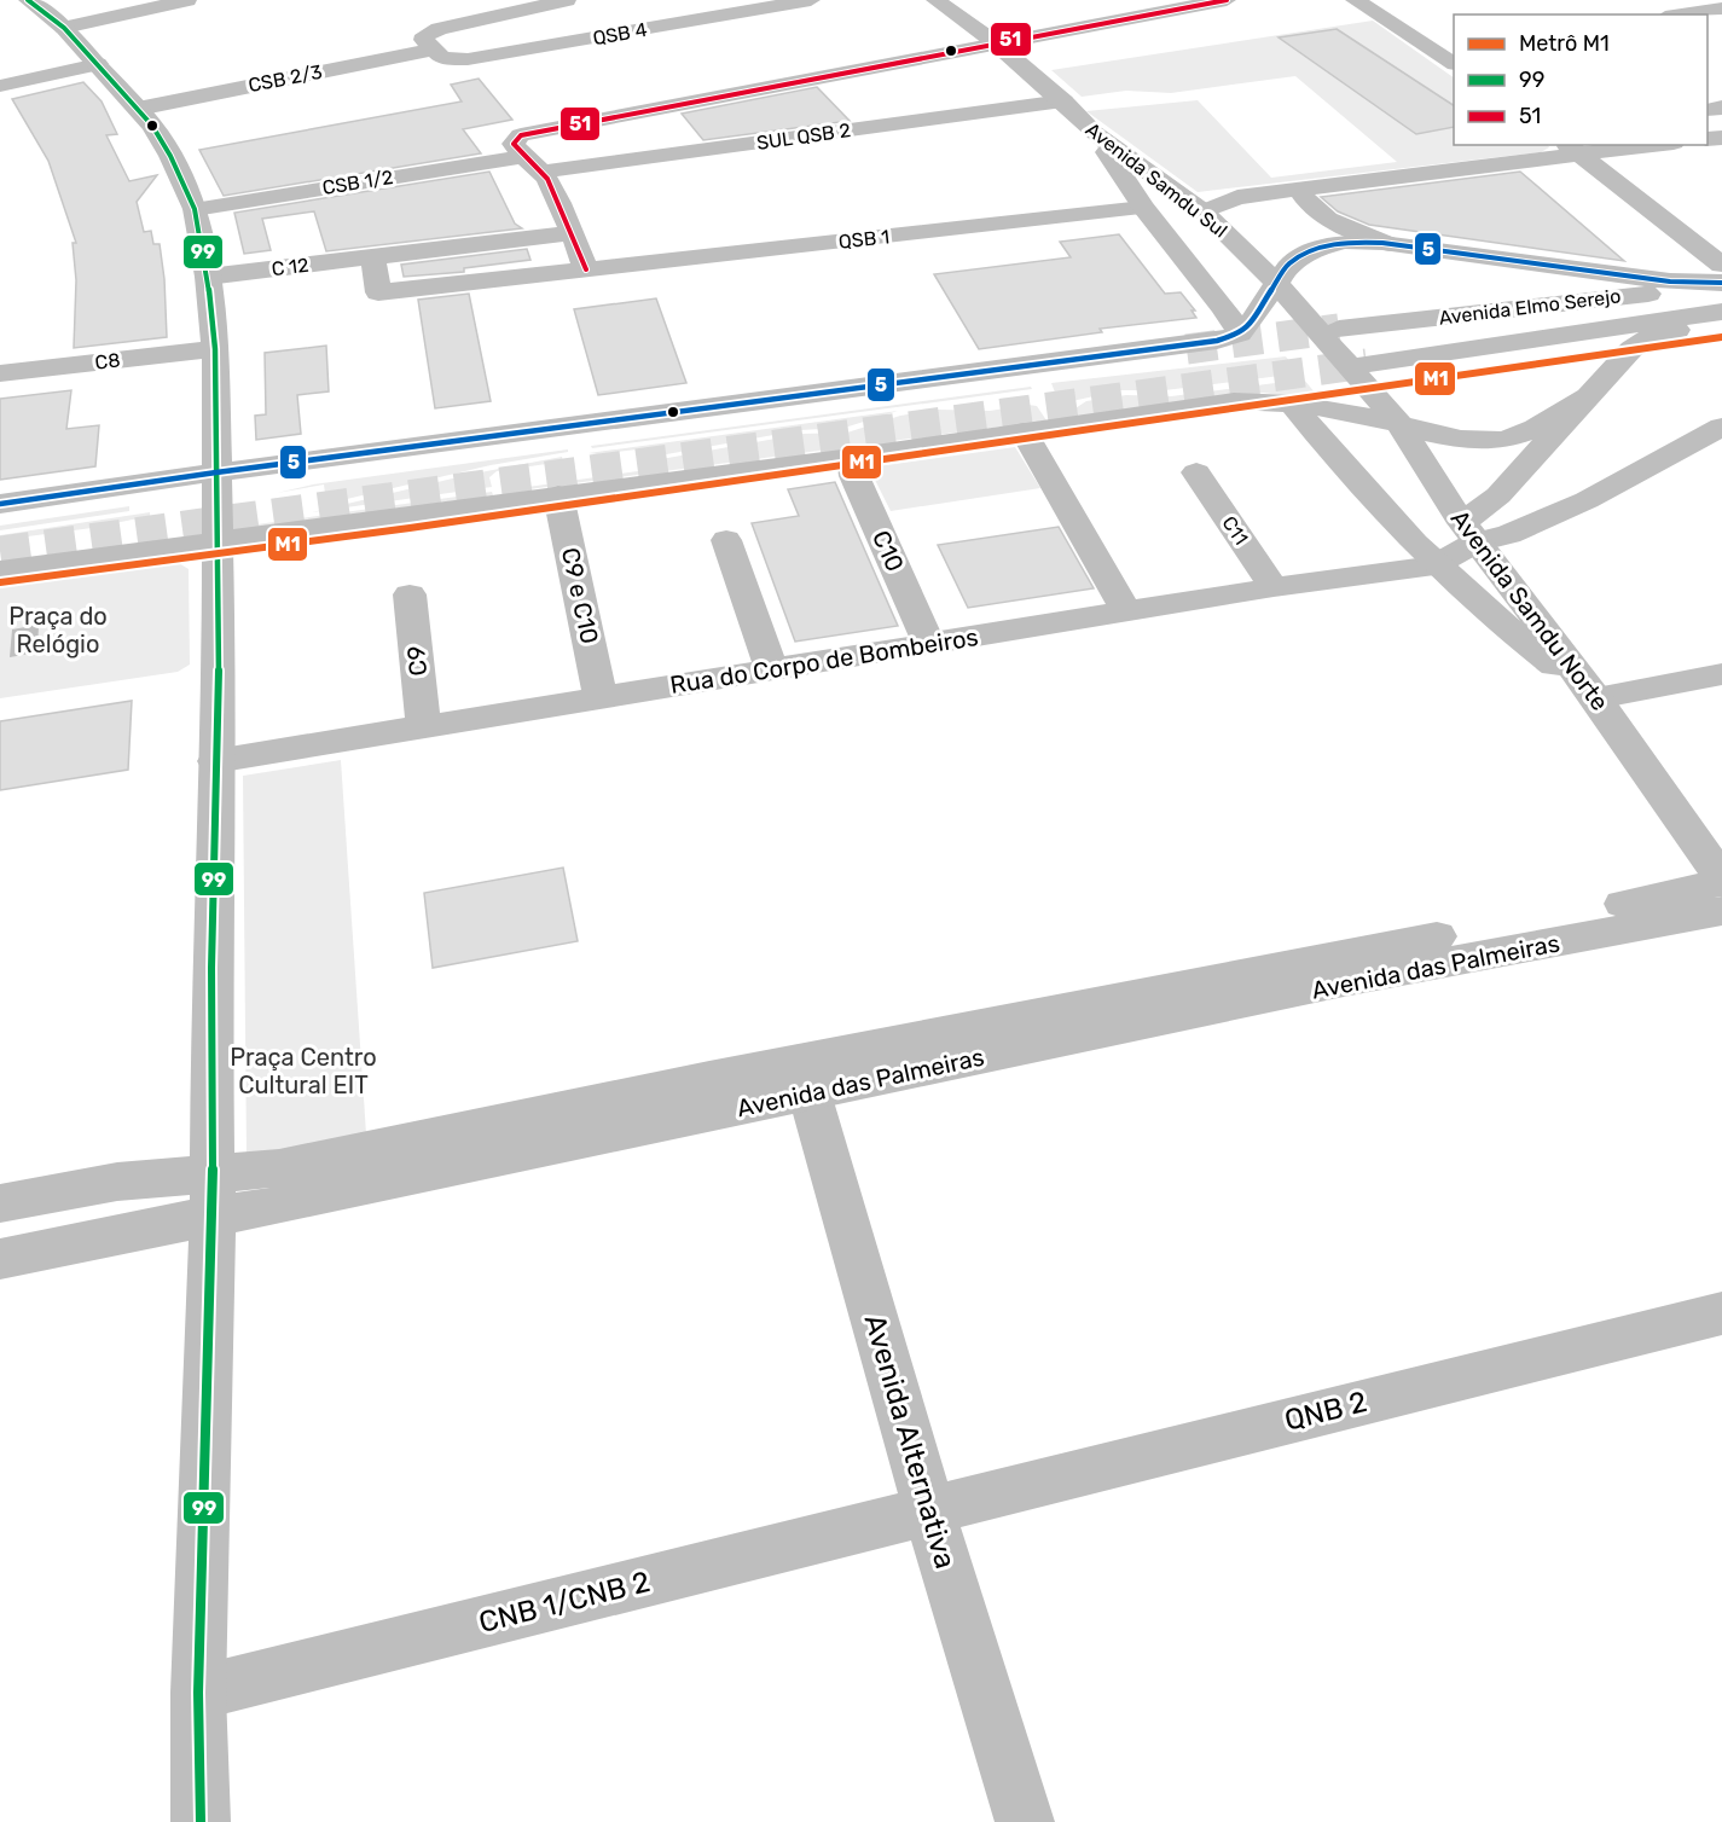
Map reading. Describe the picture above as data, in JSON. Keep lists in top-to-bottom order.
{
  "streets": {
    "main road": [
      "QSB 4",
      "CSB 2/3",
      "SUL QSB 2",
      "Avenida Samdu Sul",
      "CSB 1/2",
      "QSB 1",
      "C 12",
      "Avenida Elmo Serejo",
      "C8",
      "C11",
      "C10",
      "C9 e C10",
      "Avenida Samdu Norte",
      "C9",
      "Rua do Corpo de Bombeiros",
      "Avenida das Palmeiras",
      "QNB 2",
      "Avenida Alternativa",
      "CNB 1/CNB 2"
    ]
  },
  "crossings": [
    ["QSB 4", "CSB 2/3"],
    ["SUL QSB 2", "Avenida Samdu Sul"],
    ["Avenida Samdu Sul", "CSB 1/2"],
    ["Avenida Samdu Sul", "QSB 1"],
    ["Avenida Samdu Sul", "Avenida Elmo Serejo"],
    ["Avenida Samdu Sul", "Avenida Samdu Norte"],
    ["QSB 1", "C 12"],
    ["Avenida Elmo Serejo", "Avenida Samdu Norte"],
    ["C11", "Rua do Corpo de Bombeiros"],
    ["C10", "Rua do Corpo de Bombeiros"],
    ["C9 e C10", "Rua do Corpo de Bombeiros"],
    ["Avenida Samdu Norte", "Avenida das Palmeiras"],
    ["C9", "Rua do Corpo de Bombeiros"],
    ["Avenida das Palmeiras", "Avenida Alternativa"],
    ["QNB 2", "Avenida Alternativa"],
    ["QNB 2", "CNB 1/CNB 2"],
    ["Avenida Alternativa", "CNB 1/CNB 2"]
  ],
  "parks": ["Praça do Relógio", "Praça Centro Cultural EIT"],
  "lines": [
    "transit line 99",
    "transit line 51",
    "transit line 5",
    "metro line M1"
  ],
  "legend": ["Metrô M1", "99", "51"]
}
